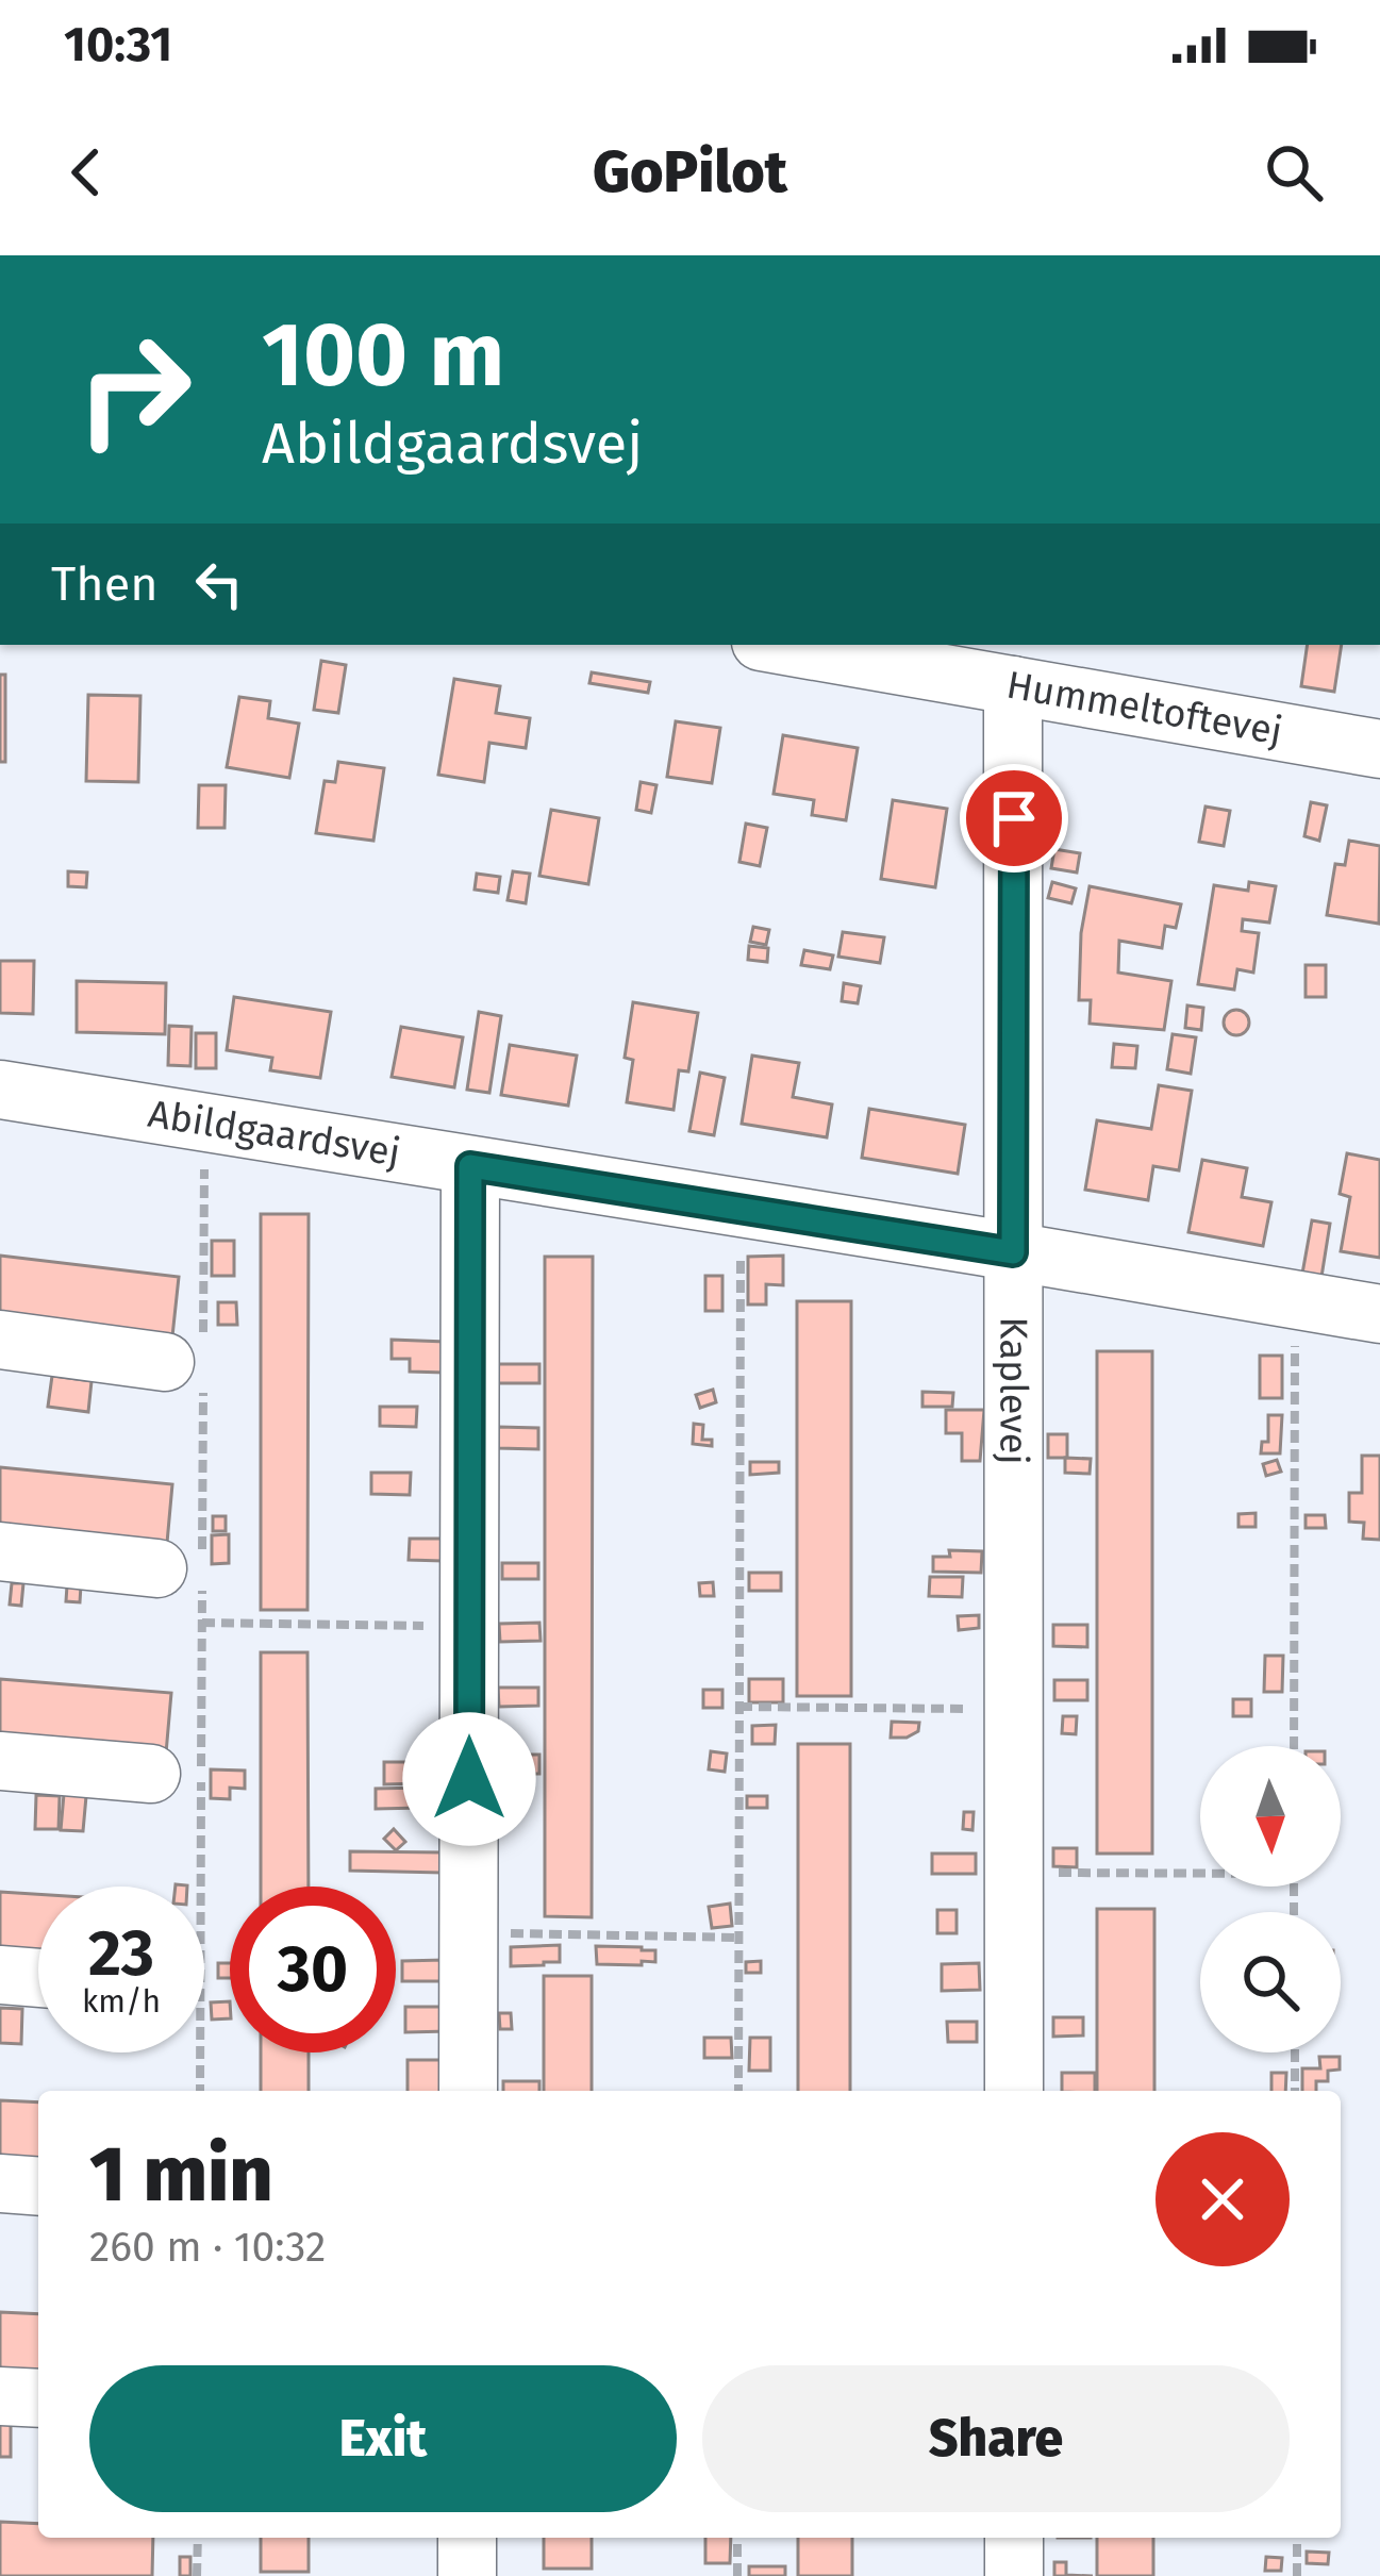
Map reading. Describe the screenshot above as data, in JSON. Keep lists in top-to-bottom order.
{
  "streets": {
    "street": ["Hummeltoftevej", "Abildgaardsvej", "Kaplevej"]
  },
  "crossings": [
    ["Hummeltoftevej", "Kaplevej"],
    ["Abildgaardsvej", "Kaplevej"]
  ],
  "north": "bottom",
  "page": {
    "status": "10:31",
    "header": "GoPilot",
    "turn": ["100 m", "Abildgaardsvej"],
    "then": "Then",
    "speed": "23 km/h",
    "limit": "30",
    "heading": ["1 min", "260 m · 10:32"],
    "buttons": ["Exit", "Share"]
  }
}
